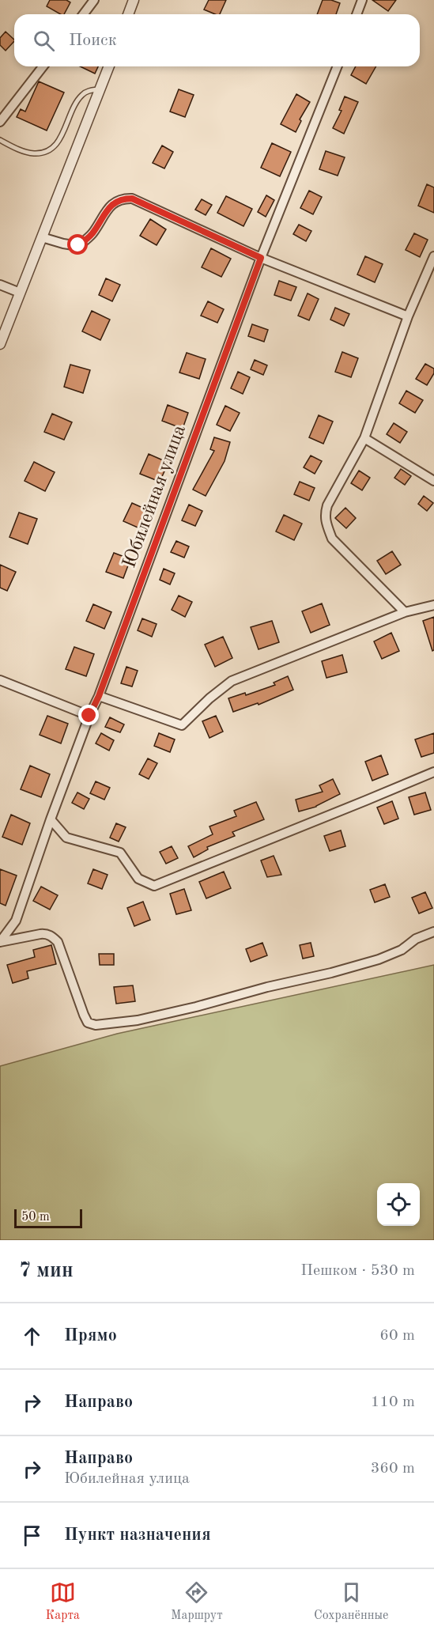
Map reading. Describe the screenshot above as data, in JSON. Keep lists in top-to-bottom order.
{
  "streets": {
    "street": ["Юбилейная улица"]
  },
  "scale_bar": "50 m",
  "page": {
    "search": "Поиск",
    "scale": "50 m",
    "heading": ["7 мин", "Пешком · 530 m"],
    "list": [
      ["Прямо", "60 m"],
      ["Направо", "110 m"],
      ["Направо", "Юбилейная улица", "360 m"],
      "Пункт назначения"
    ],
    "nav": ["Карта", "Маршрут", "Сохранённые"]
  }
}
